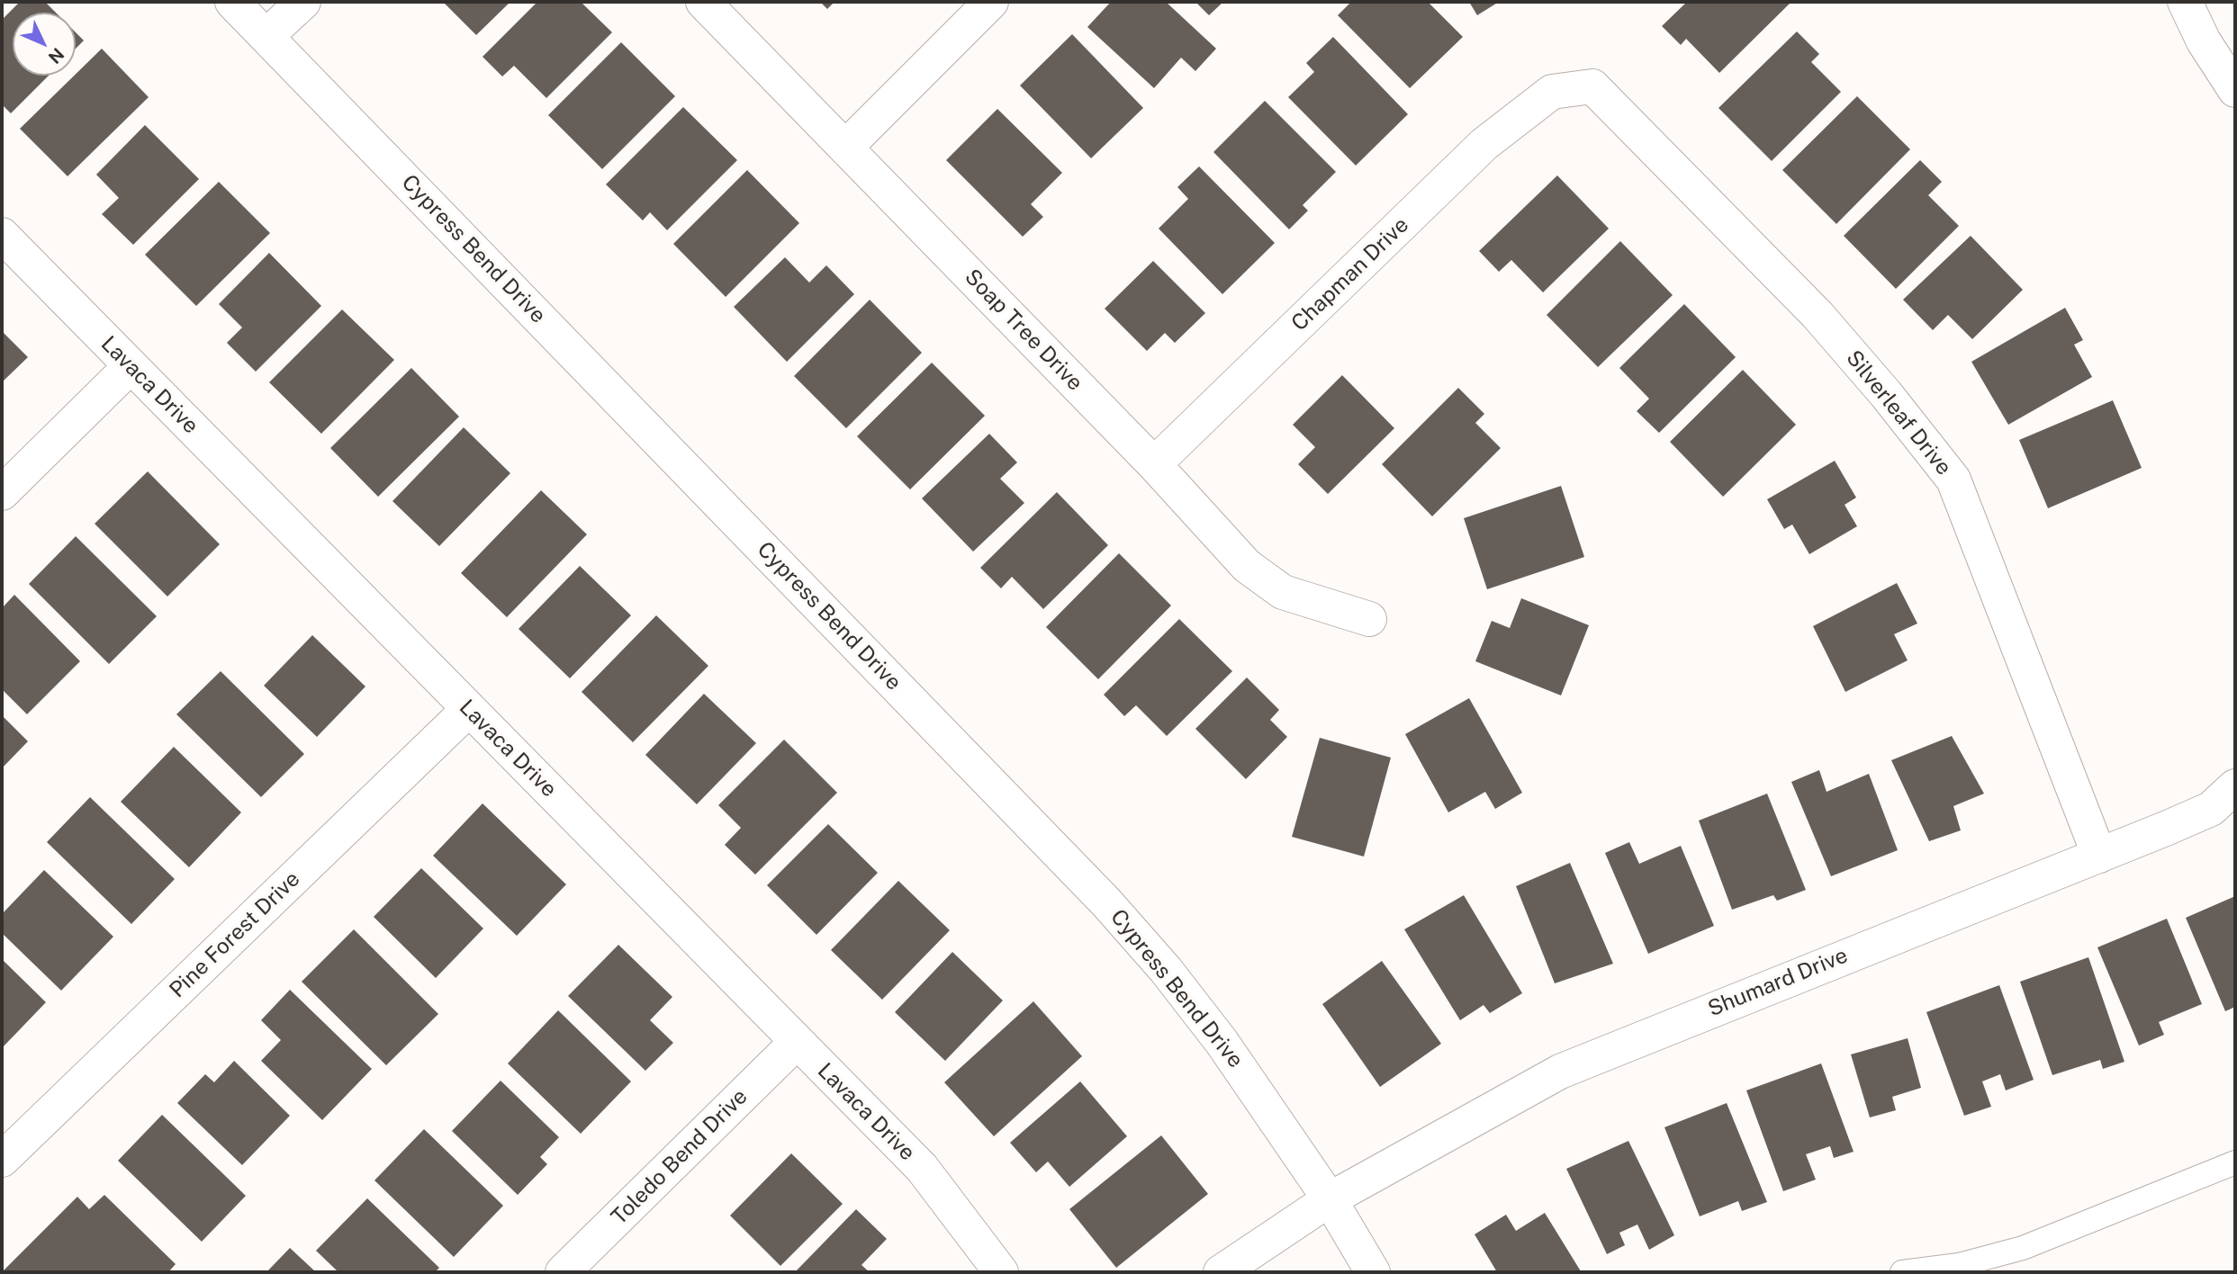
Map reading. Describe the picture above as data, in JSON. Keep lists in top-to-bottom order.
{
  "streets": {
    "street": [
      "Cypress Bend Drive",
      "Chapman Drive",
      "Soap Tree Drive",
      "Lavaca Drive",
      "Silverleaf Drive",
      "Pine Forest Drive",
      "Shumard Drive",
      "Toledo Bend Drive"
    ]
  },
  "crossings": [
    ["Cypress Bend Drive", "Shumard Drive"],
    ["Chapman Drive", "Soap Tree Drive"],
    ["Chapman Drive", "Silverleaf Drive"],
    ["Lavaca Drive", "Pine Forest Drive"],
    ["Lavaca Drive", "Toledo Bend Drive"],
    ["Silverleaf Drive", "Shumard Drive"]
  ],
  "north": "bottom right"
}
